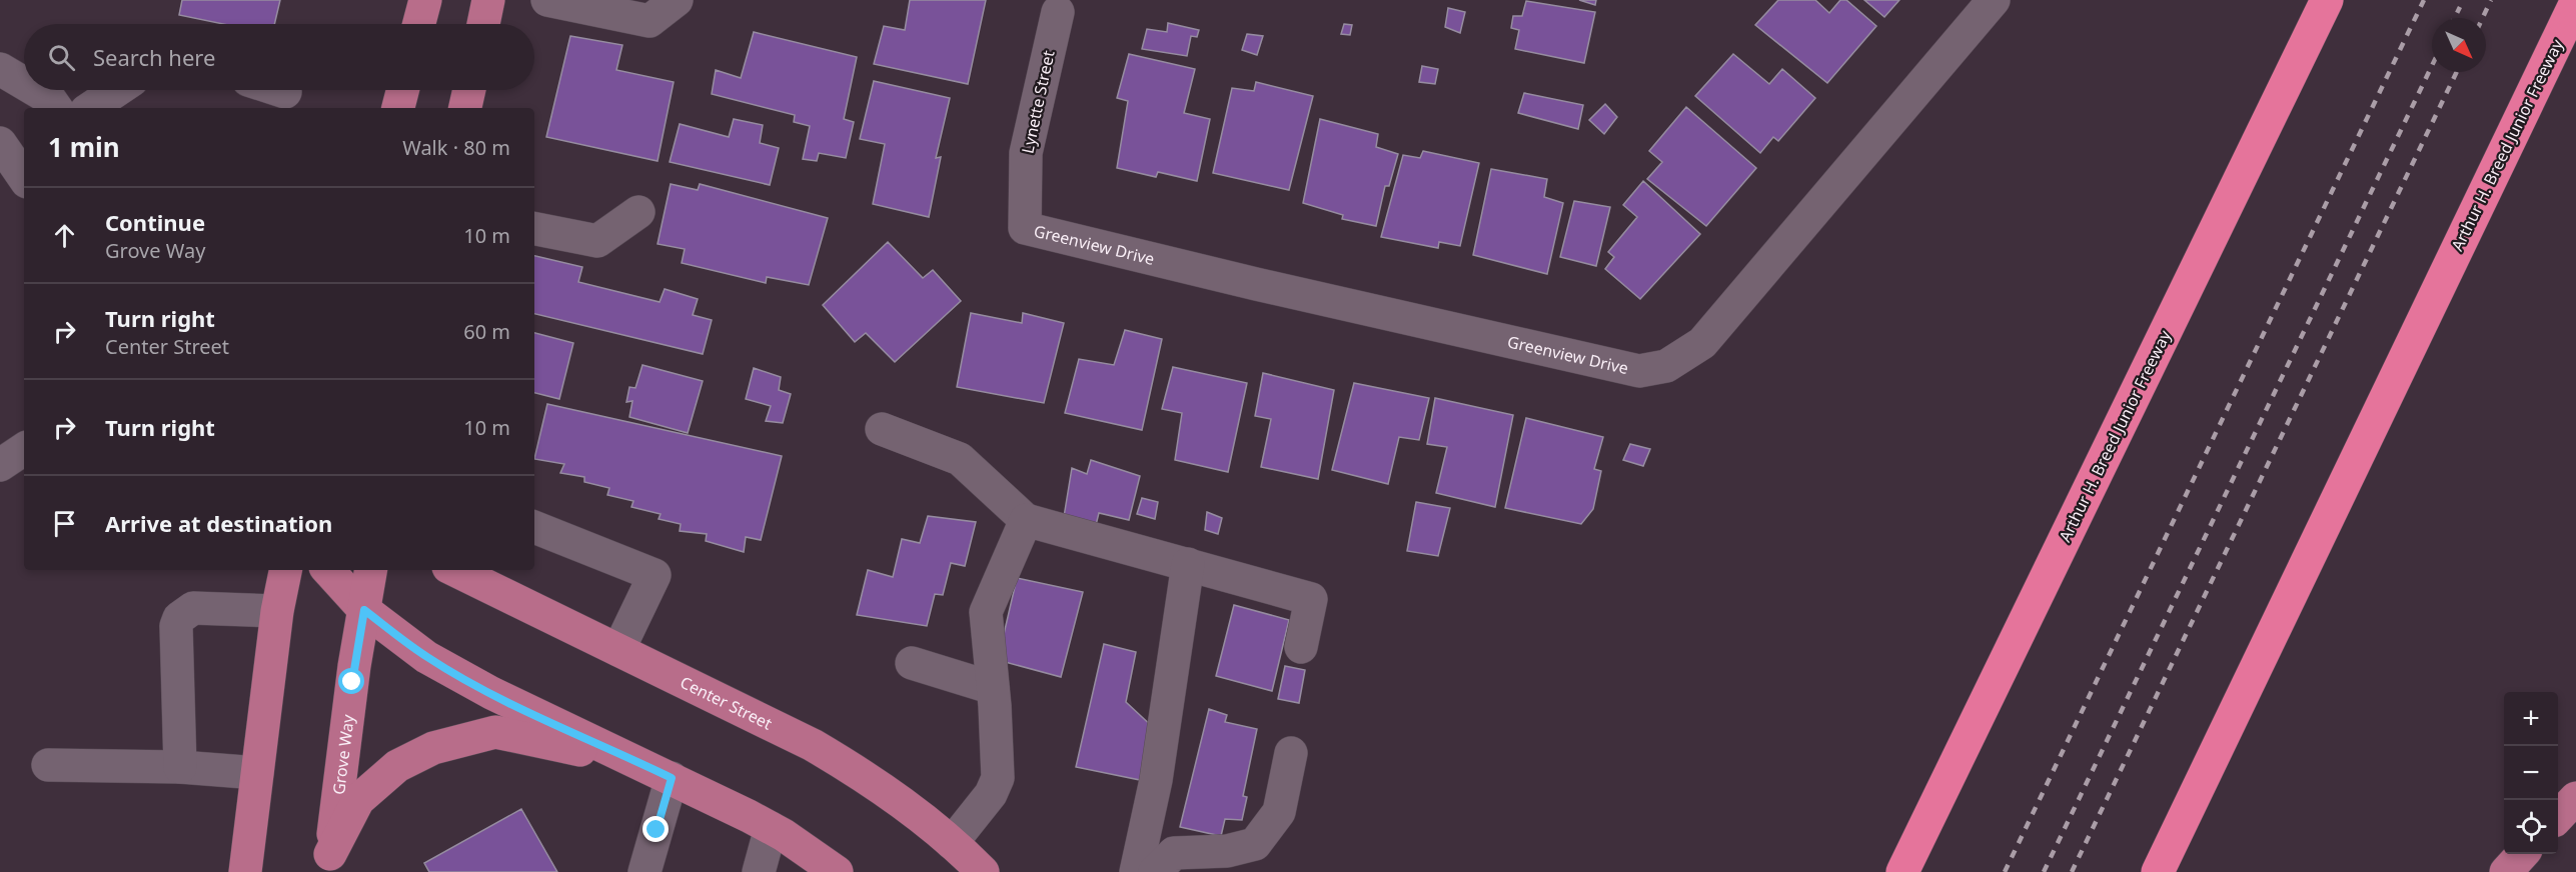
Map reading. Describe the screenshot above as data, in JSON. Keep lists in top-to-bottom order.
{
  "streets": {
    "highway": ["Arthur H. Breed Junior Freeway"],
    "main road": ["Center Street", "Grove Way"],
    "street": ["Lynette Street", "Greenview Drive"]
  },
  "crossings": [
    ["Lynette Street", "Greenview Drive"]
  ],
  "north": "bottom right",
  "page": {
    "search": "Search here",
    "heading": ["1 min", "Walk · 80 m"],
    "list": [
      ["Continue", "Grove Way", "10 m"],
      ["Turn right", "Center Street", "60 m"],
      ["Turn right", "10 m"],
      "Arrive at destination"
    ],
    "map_buttons": ["+", "−"]
  }
}
